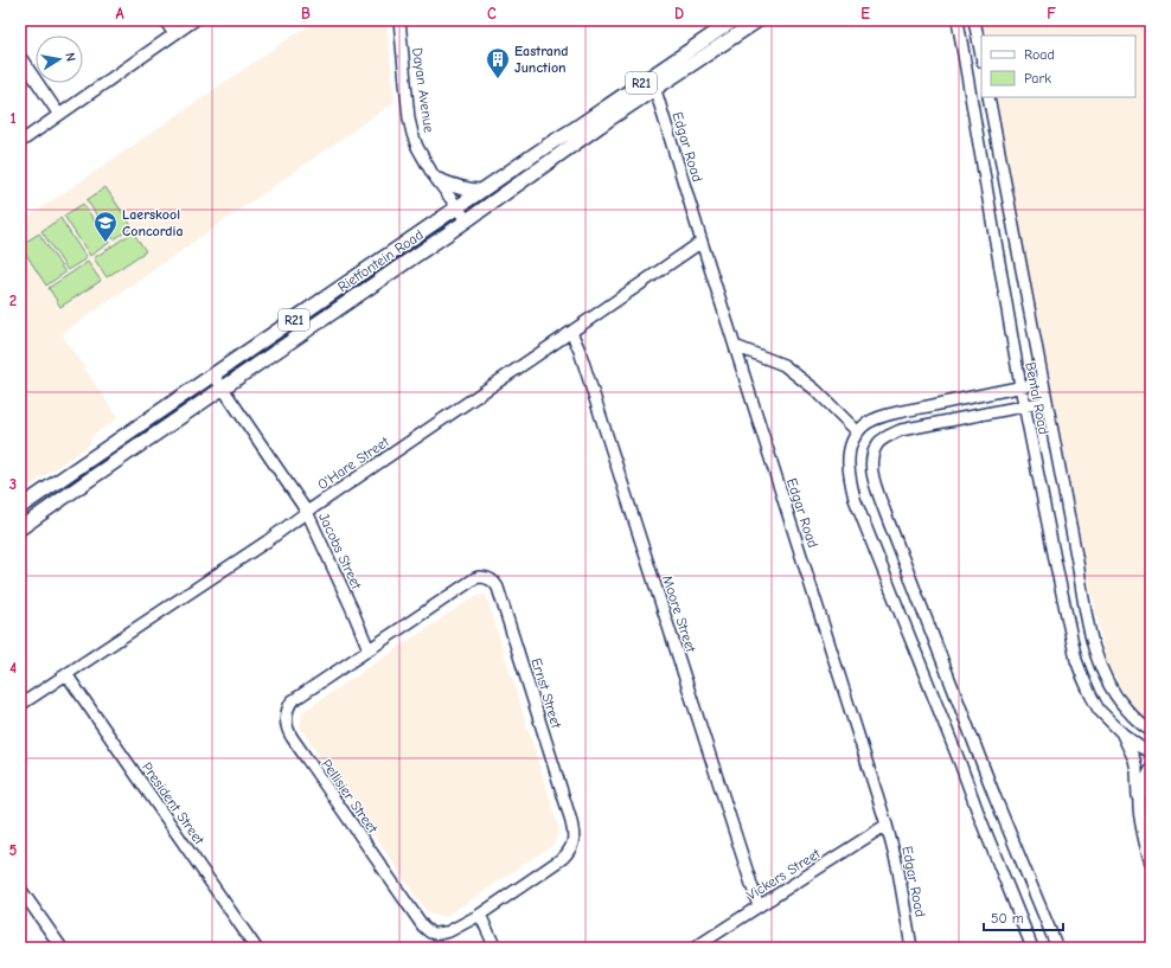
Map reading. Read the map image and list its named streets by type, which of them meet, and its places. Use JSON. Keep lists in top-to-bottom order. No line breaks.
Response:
{"streets":{"main road":["R21","Rietfontein Road"],"street":["Dayan Avenue","Edgar Road","Bental Road","O'Hare Street","Jacobs Street","Moore Street","Ernst Street","Pellisier Street","President Street","Vickers Street"]},"crossings":[["Dayan Avenue","Rietfontein Road"],["Edgar Road","Rietfontein Road"],["Edgar Road","O'Hare Street"],["Edgar Road","Vickers Street"],["Rietfontein Road","Jacobs Street"],["O'Hare Street","Jacobs Street"],["O'Hare Street","Moore Street"],["O'Hare Street","President Street"],["Jacobs Street","Ernst Street"],["Jacobs Street","Pellisier Street"],["Moore Street","Vickers Street"],["Ernst Street","Pellisier Street"]],"places":{"building":["Eastrand Junction"],"school or university":["Laerskool Concordia"]},"legend":["Road","Park"],"scale_bar":"50 m","north":"right","grid":{"columns":["A","B","C","D","E","F"],"rows":["1","2","3","4","5"]}}
